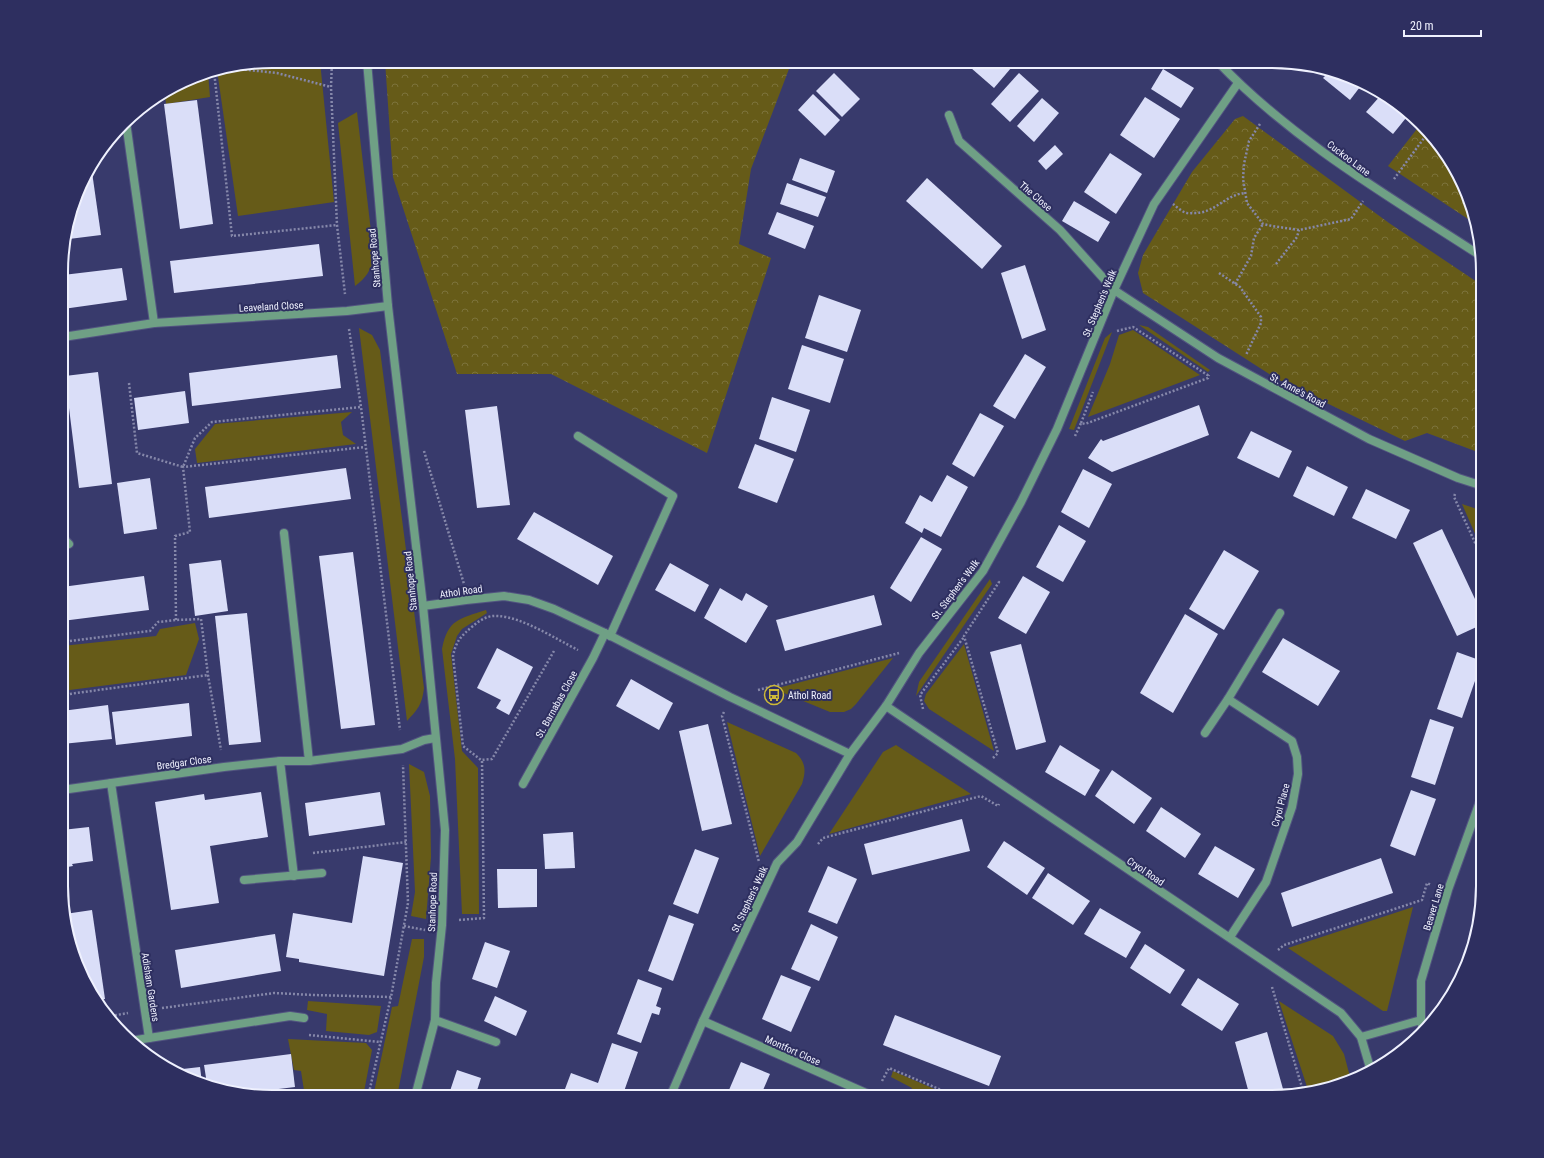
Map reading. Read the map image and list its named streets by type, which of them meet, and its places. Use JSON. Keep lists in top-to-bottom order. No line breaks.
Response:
{"streets":{"street":["Cuckoo Lane","The Close","Stanhope Road","St. Stephen's Walk","Leaveland Close","St. Anne's Road","Athol Road","St. Barnabas Close","Bredgar Close","Cryol Place","Cryol Road","Beaver Lane","Adisham Gardens","Montfort Close"]},"crossings":[["Cuckoo Lane","St. Stephen's Walk"],["The Close","St. Stephen's Walk"],["The Close","St. Anne's Road"],["Stanhope Road","Leaveland Close"],["Stanhope Road","Athol Road"],["Stanhope Road","Bredgar Close"],["St. Stephen's Walk","St. Anne's Road"],["St. Stephen's Walk","Athol Road"],["St. Stephen's Walk","Cryol Road"],["St. Stephen's Walk","Montfort Close"],["Athol Road","St. Barnabas Close"],["Bredgar Close","Adisham Gardens"],["Cryol Place","Cryol Road"]],"places":{"bus stop":["Athol Road"]},"scale_bar":"20 m"}
